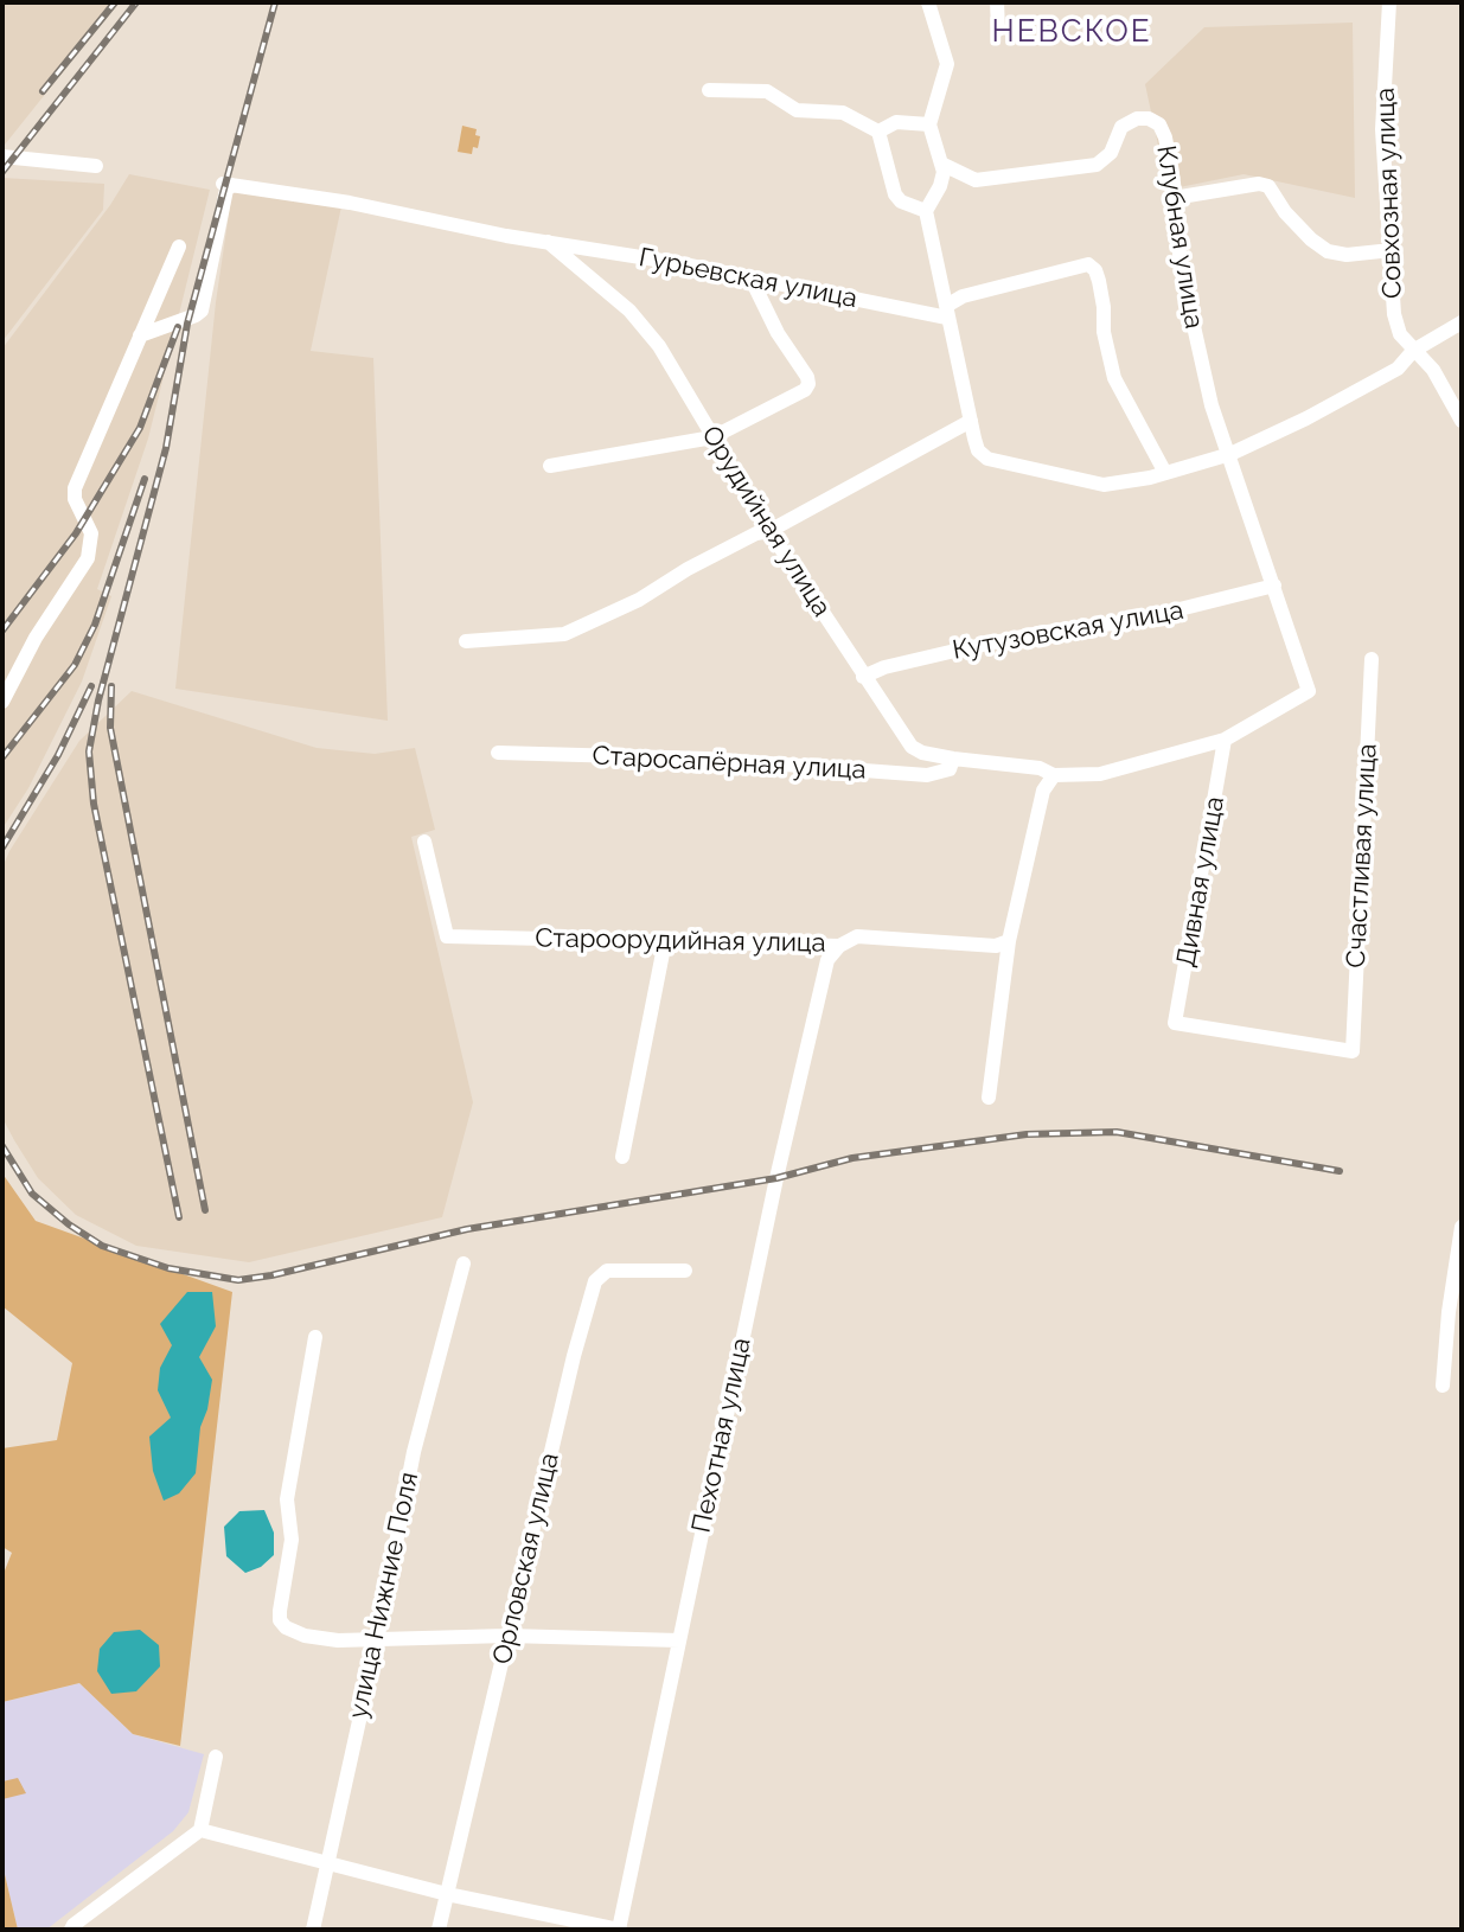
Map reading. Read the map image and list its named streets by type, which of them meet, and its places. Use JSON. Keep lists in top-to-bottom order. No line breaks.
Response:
{"streets":{"street":["Совхозная улица","Клубная улица","Гурьевская улица","Орудийная улица","Кутузовская улица","Старосапёрная улица","Счастливая улица","Дивная улица","Староорудийная улица","Пехотная улица","Орловская улица","улица Нижние Поля"]},"crossings":[["Клубная улица","Орудийная улица"],["Клубная улица","Кутузовская улица"],["Гурьевская улица","Орудийная улица"],["Орудийная улица","Кутузовская улица"],["Орудийная улица","Старосапёрная улица"],["Орудийная улица","Дивная улица"],["Счастливая улица","Дивная улица"],["Староорудийная улица","Пехотная улица"]],"districts":["НЕВСКОЕ"]}
